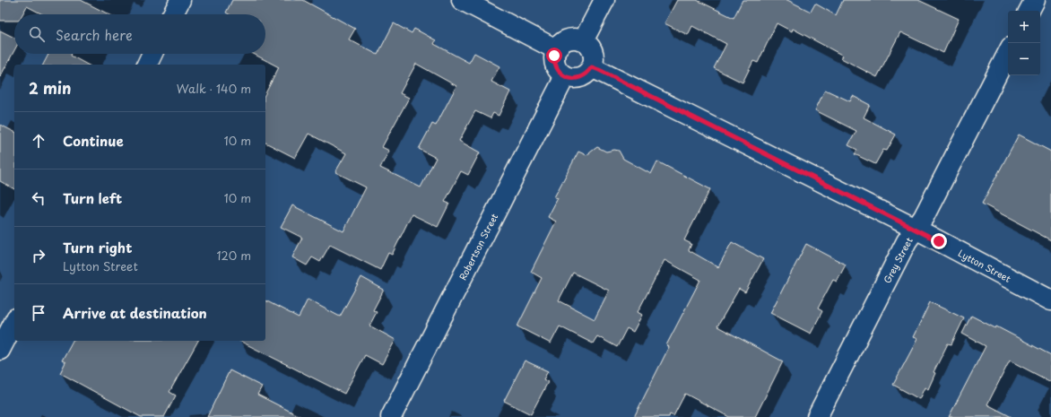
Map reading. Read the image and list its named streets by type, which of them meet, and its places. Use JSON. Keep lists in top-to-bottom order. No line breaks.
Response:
{"streets":{"street":["Robertson Street","Grey Street","Lytton Street"]},"crossings":[["Robertson Street","Lytton Street"],["Grey Street","Lytton Street"]],"page":{"map_buttons":["+","−"],"search":"Search here","heading":["2 min","Walk · 140 m"],"list":[["Continue","10 m"],["Turn left","10 m"],["Turn right","Lytton Street","120 m"],"Arrive at destination"]}}
